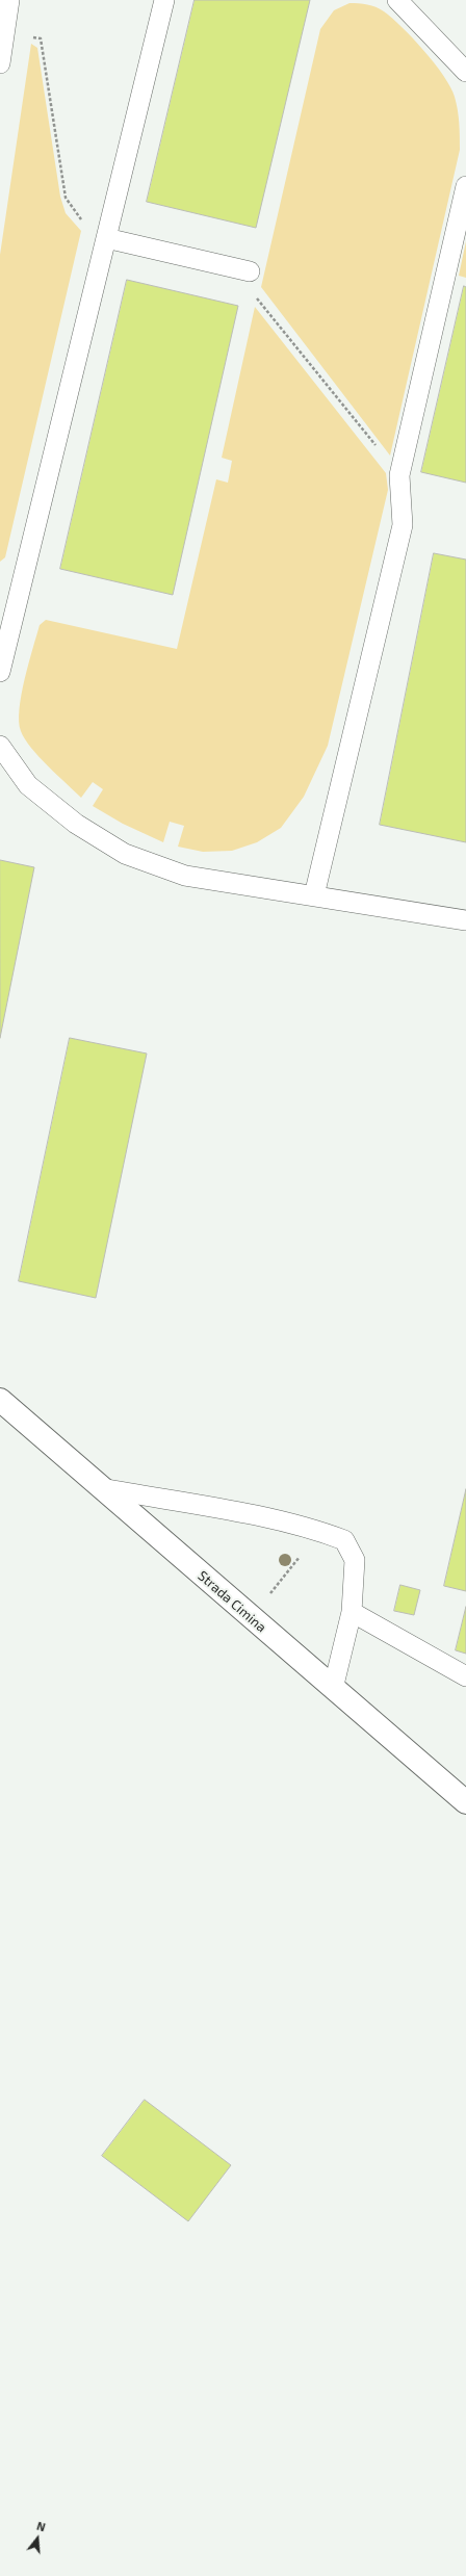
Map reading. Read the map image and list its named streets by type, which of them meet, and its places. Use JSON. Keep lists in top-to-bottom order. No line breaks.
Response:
{"streets":{"main road":["Strada Cimina"]},"north":"top"}
